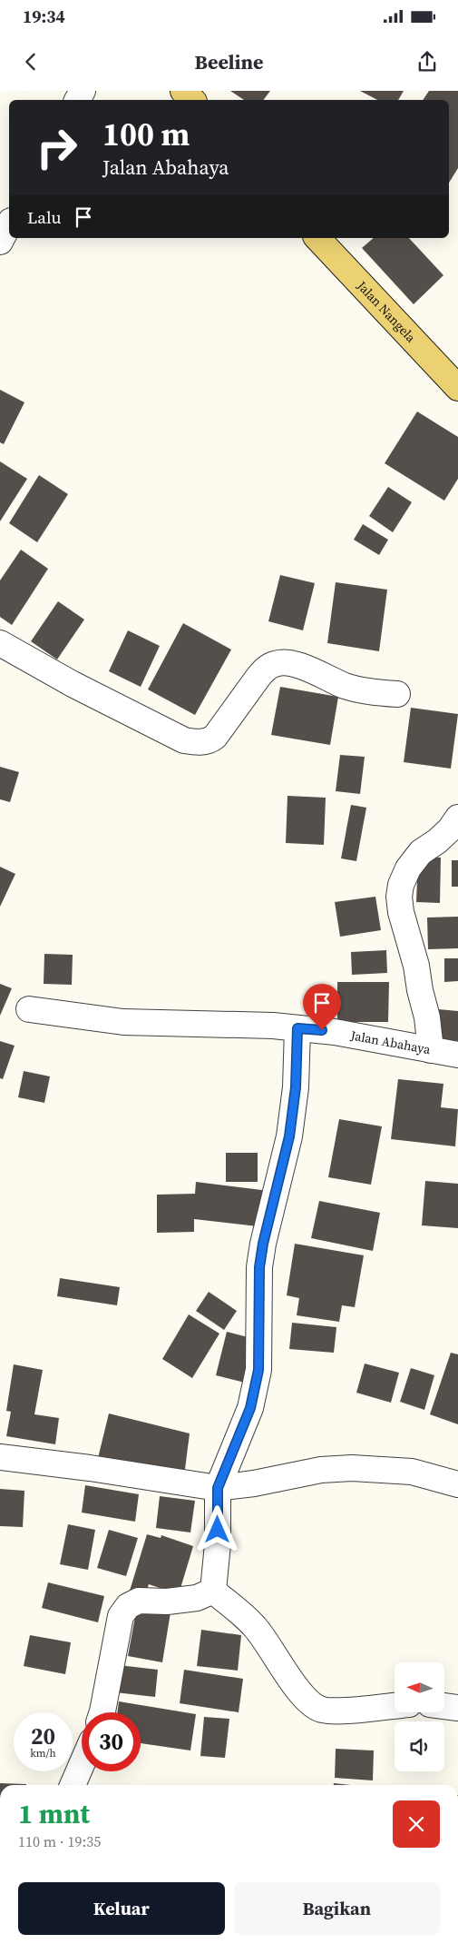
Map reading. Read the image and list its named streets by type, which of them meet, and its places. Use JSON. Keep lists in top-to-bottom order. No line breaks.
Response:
{"streets":{"main road":["Jalan Nangela"],"street":["Jalan Abahaya"]},"north":"left","page":{"status":"19:34","header":"Beeline","turn":["100 m","Jalan Abahaya"],"then":"Lalu","speed":"20 km/h","limit":"30","heading":["1 mnt","110 m · 19:35"],"buttons":["Keluar","Bagikan"]}}
